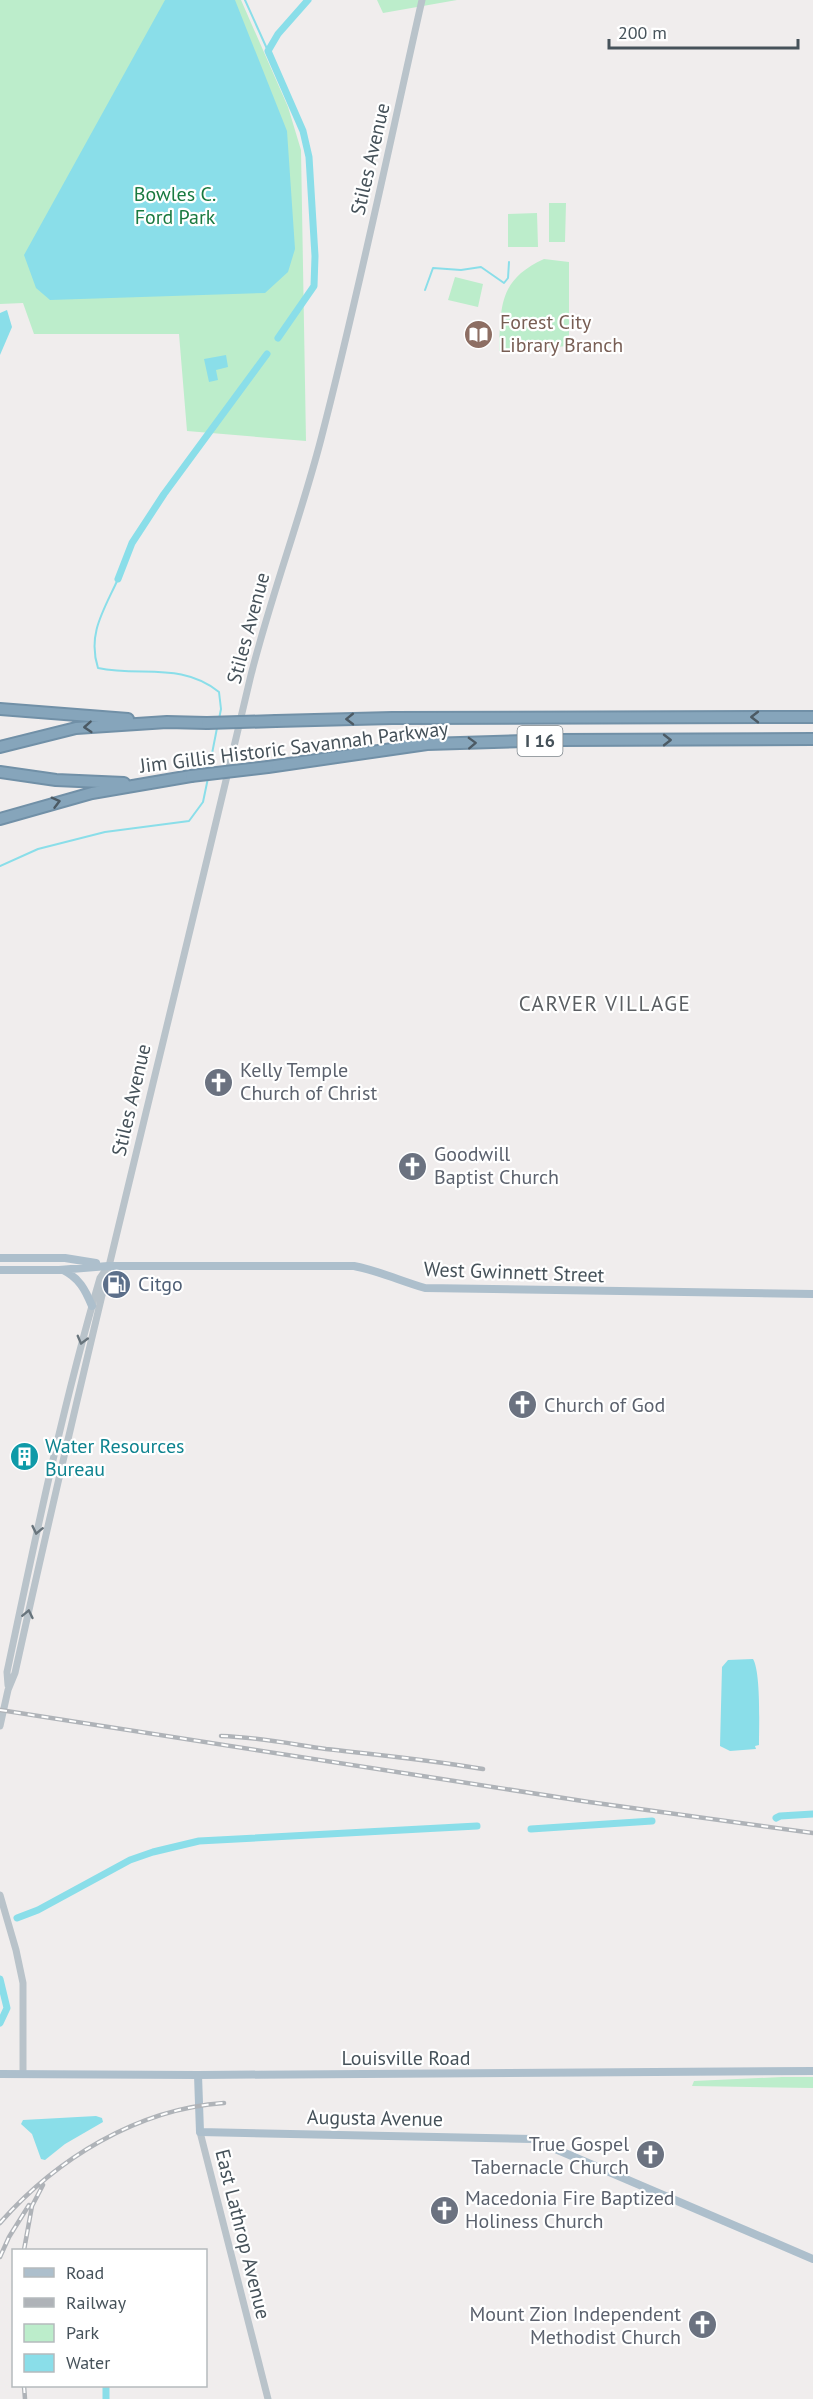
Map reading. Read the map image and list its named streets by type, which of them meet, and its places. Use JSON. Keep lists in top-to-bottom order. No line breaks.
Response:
{"streets":{"highway":["I 16","Jim Gillis Historic Savannah Parkway"],"main road":["West Gwinnett Street","Louisville Road","Augusta Avenue","East Lathrop Avenue"],"street":["Stiles Avenue"]},"crossings":[["Stiles Avenue","West Gwinnett Street"],["Louisville Road","East Lathrop Avenue"],["Augusta Avenue","East Lathrop Avenue"]],"districts":["CARVER VILLAGE"],"parks":["Bowles C. Ford Park"],"places":{"library":["Forest City Library Branch"],"church":["Kelly Temple Church of Christ","Goodwill Baptist Church","Church of God","True Gospel Tabernacle Church","Macedonia Fire Baptized Holiness Church","Mount Zion Independent Methodist Church"],"fuel station":["Citgo"],"building":["Water Resources Bureau"]},"legend":["Road","Railway","Park","Water"],"scale_bar":"200 m"}
